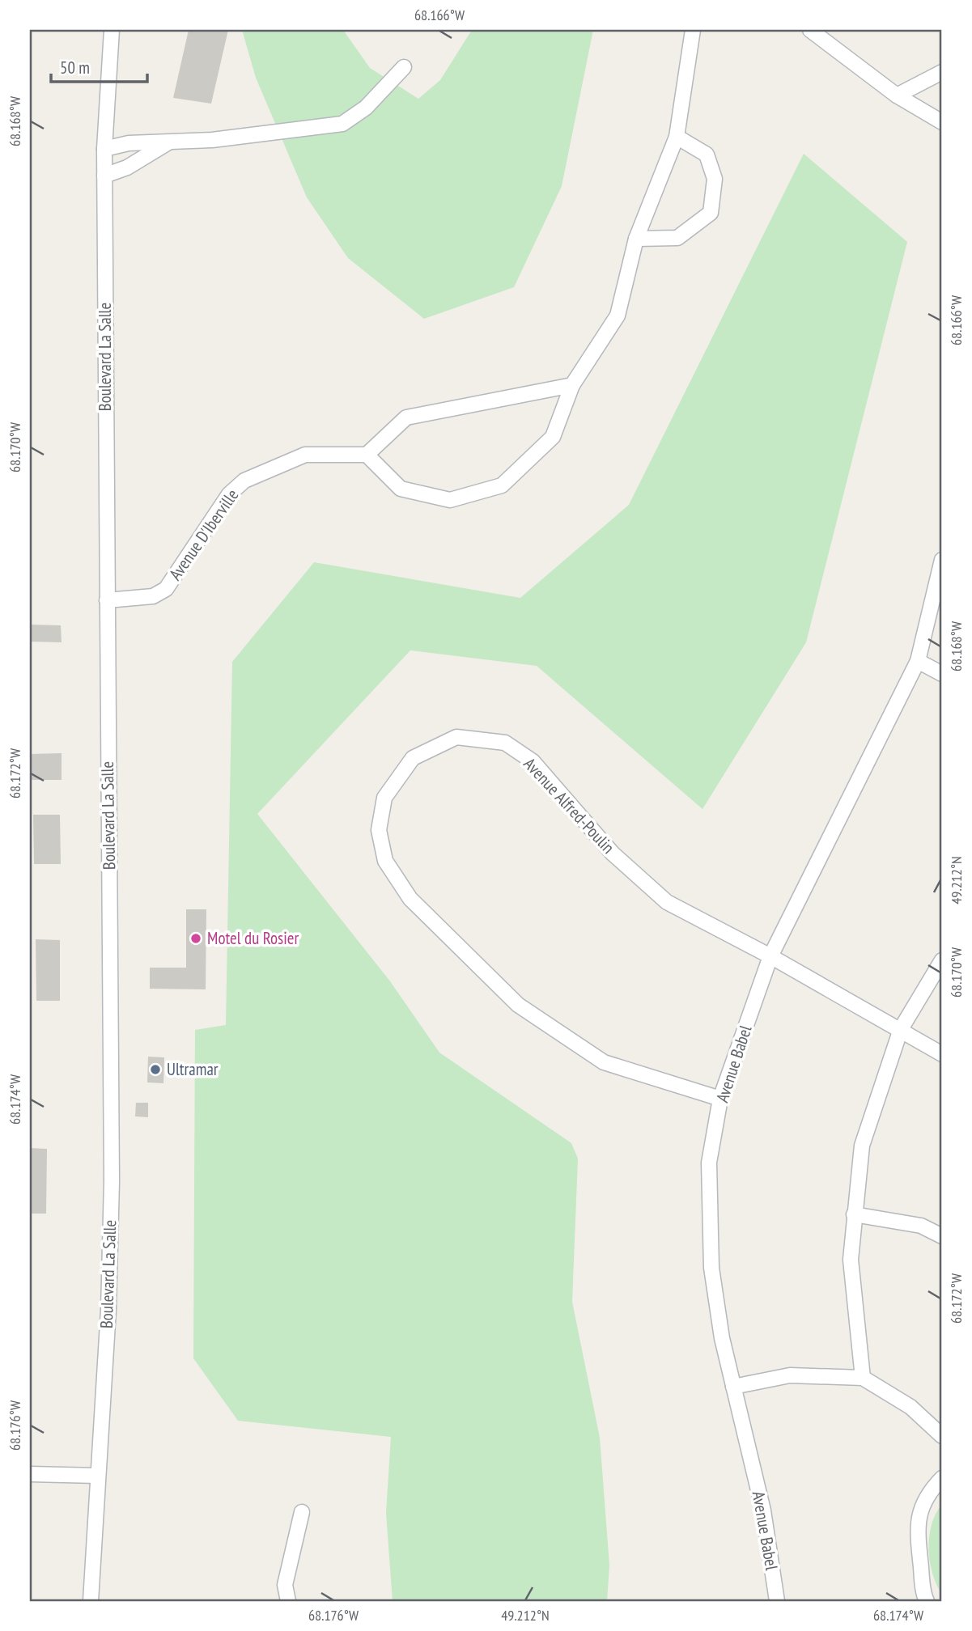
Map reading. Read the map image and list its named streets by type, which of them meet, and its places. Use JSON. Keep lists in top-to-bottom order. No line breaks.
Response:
{"streets":{"street":["Boulevard La Salle","Avenue D'Iberville","Avenue Alfred-Poulin","Avenue Babel"]},"crossings":[["Boulevard La Salle","Avenue D'Iberville"],["Avenue Alfred-Poulin","Avenue Babel"]],"places":["Motel du Rosier","Ultramar"],"scale_bar":"50 m","coordinates":["68.166°W","68.168°W","68.170°W","68.172°W","49.212°N","68.174°W","68.176°W"]}
